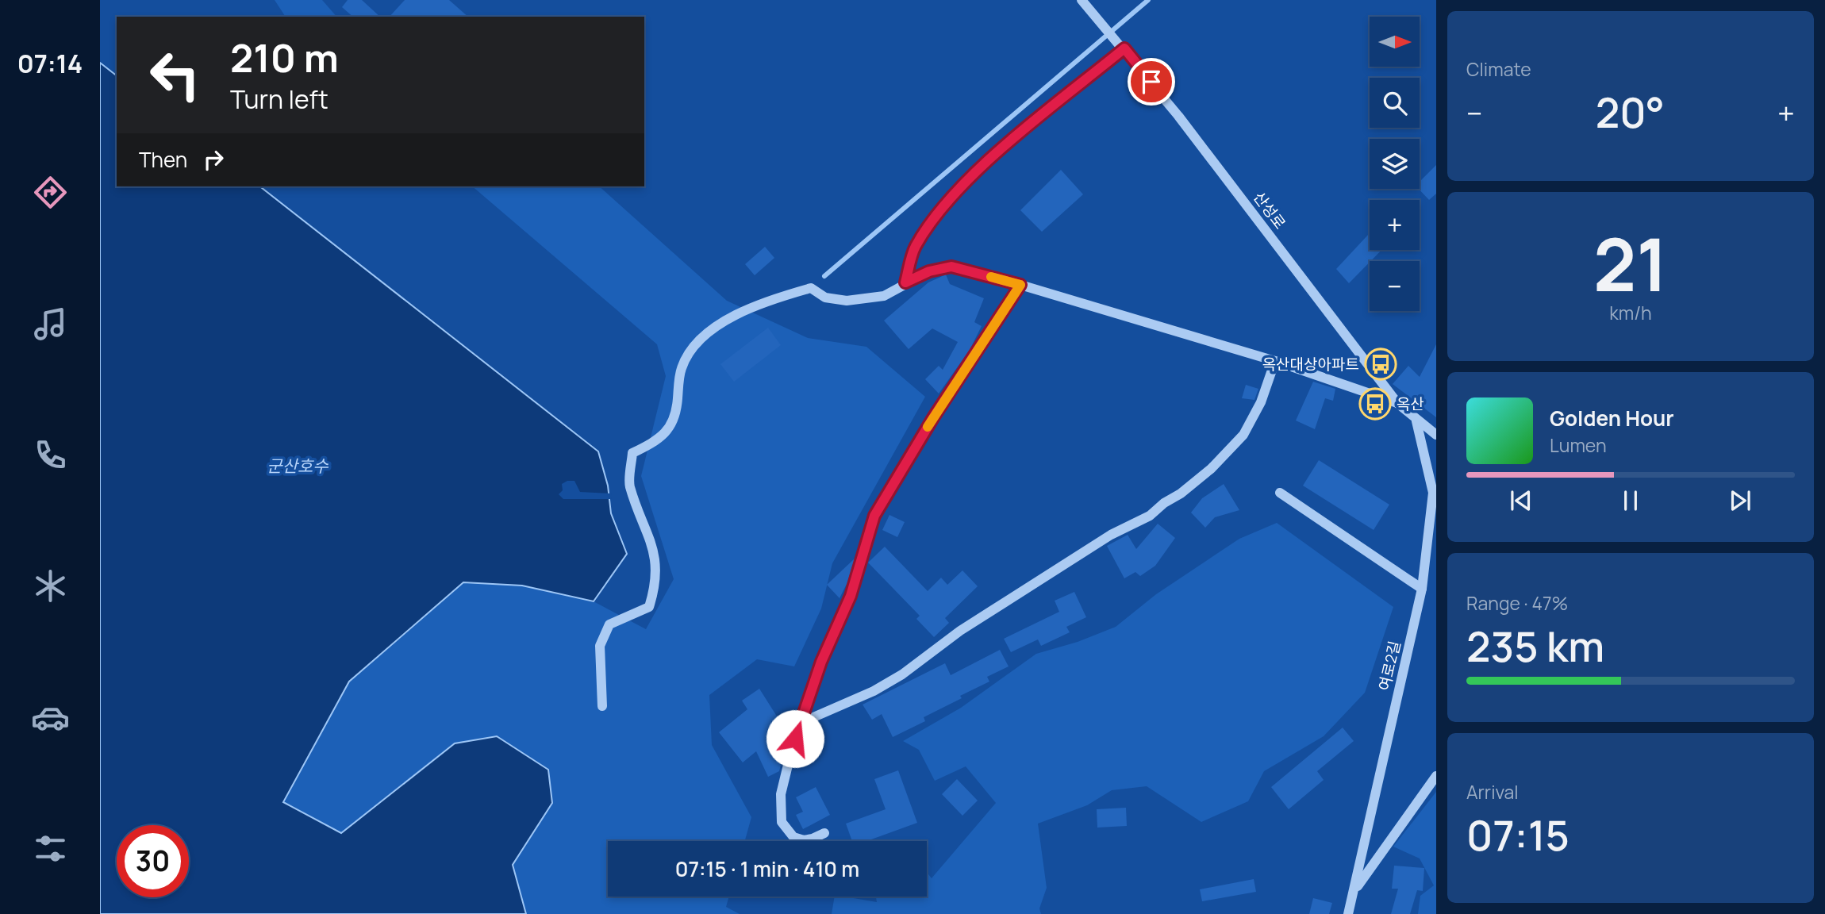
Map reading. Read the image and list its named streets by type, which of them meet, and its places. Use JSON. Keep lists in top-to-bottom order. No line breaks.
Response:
{"streets":{"street":["산성로","여로2길"]},"crossings":[["산성로","여로2길"]],"water":["군산호수"],"places":{"bus stop":["옥산대상아파트","옥산"]},"north":"right","page":{"tabs":"07:14","tile":["Climate",["21","km/h"],["Range · 47%","235 km"],["Arrival","07:15"]],"map_buttons":["+","−"],"turn":["210 m","Turn left"],"heat":["−","20°","+"],"then":"Then","song":["Golden Hour","Lumen"],"limit":"30","trip":"07:15 · 1 min · 410 m"}}
